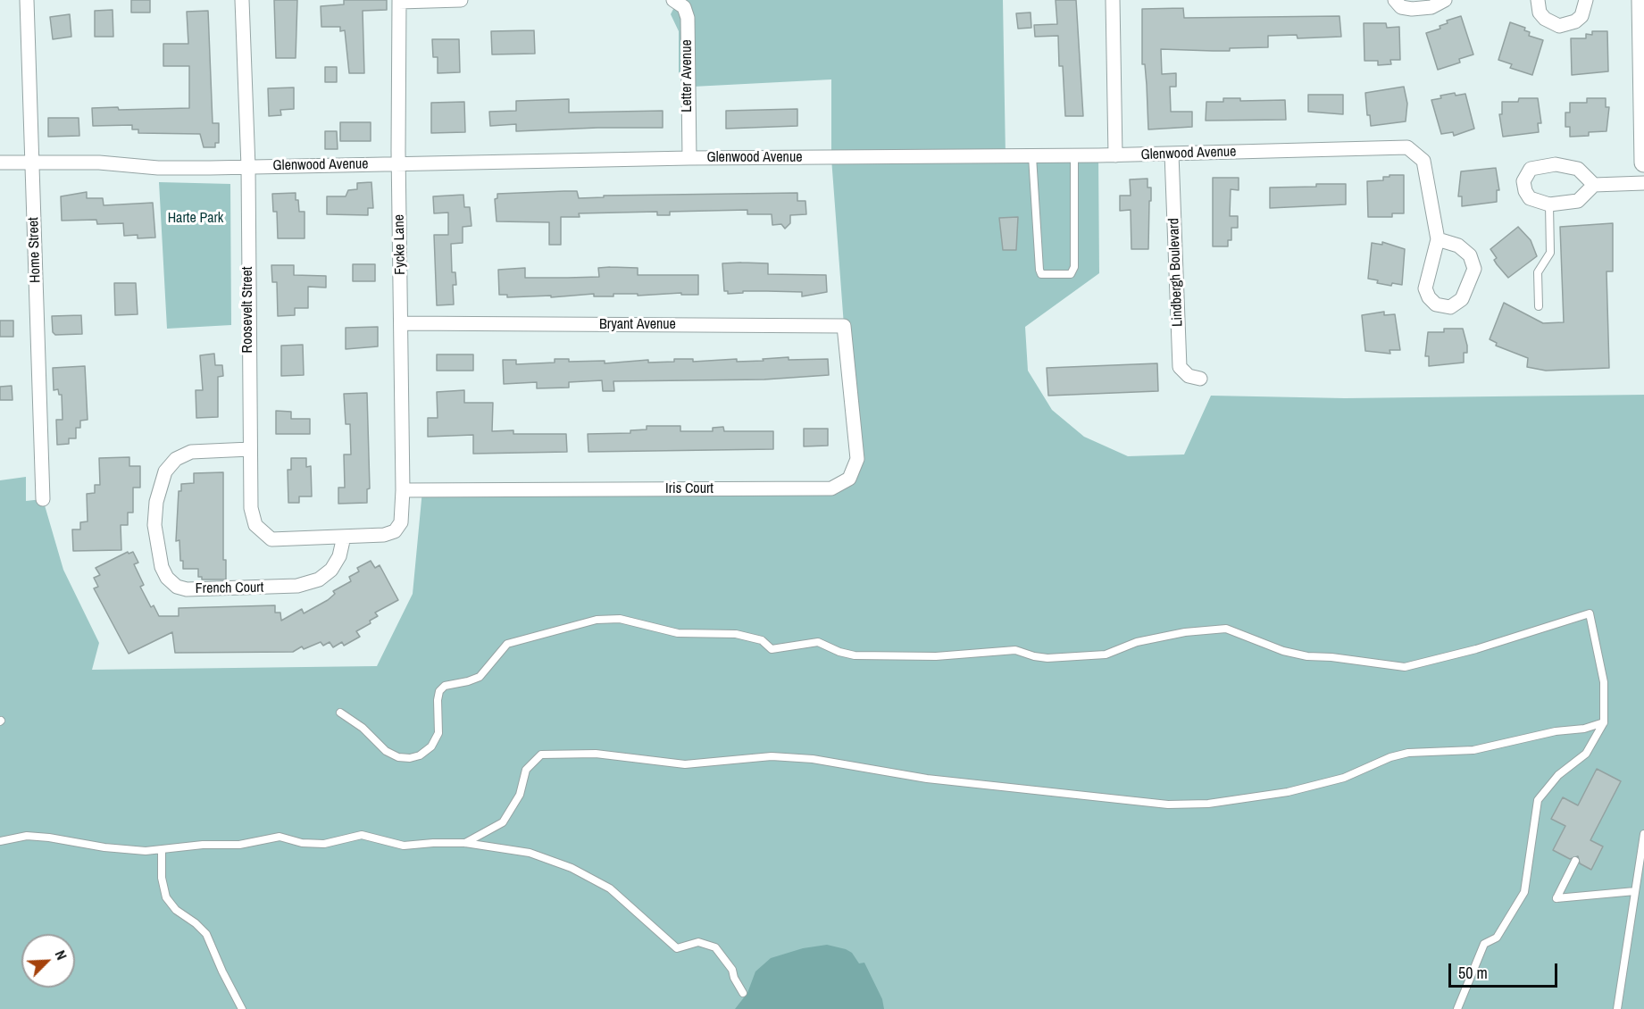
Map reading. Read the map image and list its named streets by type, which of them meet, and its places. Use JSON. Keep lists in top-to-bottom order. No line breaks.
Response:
{"streets":{"street":["Letter Avenue","Glenwood Avenue","Fycke Lane","Home Street","Lindbergh Boulevard","Roosevelt Street","Bryant Avenue","Iris Court","French Court"]},"crossings":[["Letter Avenue","Glenwood Avenue"],["Glenwood Avenue","Fycke Lane"],["Glenwood Avenue","Home Street"],["Glenwood Avenue","Lindbergh Boulevard"],["Glenwood Avenue","Roosevelt Street"],["Fycke Lane","Bryant Avenue"],["Fycke Lane","Iris Court"],["Roosevelt Street","French Court"],["Bryant Avenue","Iris Court"]],"parks":["Harte Park"],"scale_bar":"50 m","north":"top right"}
